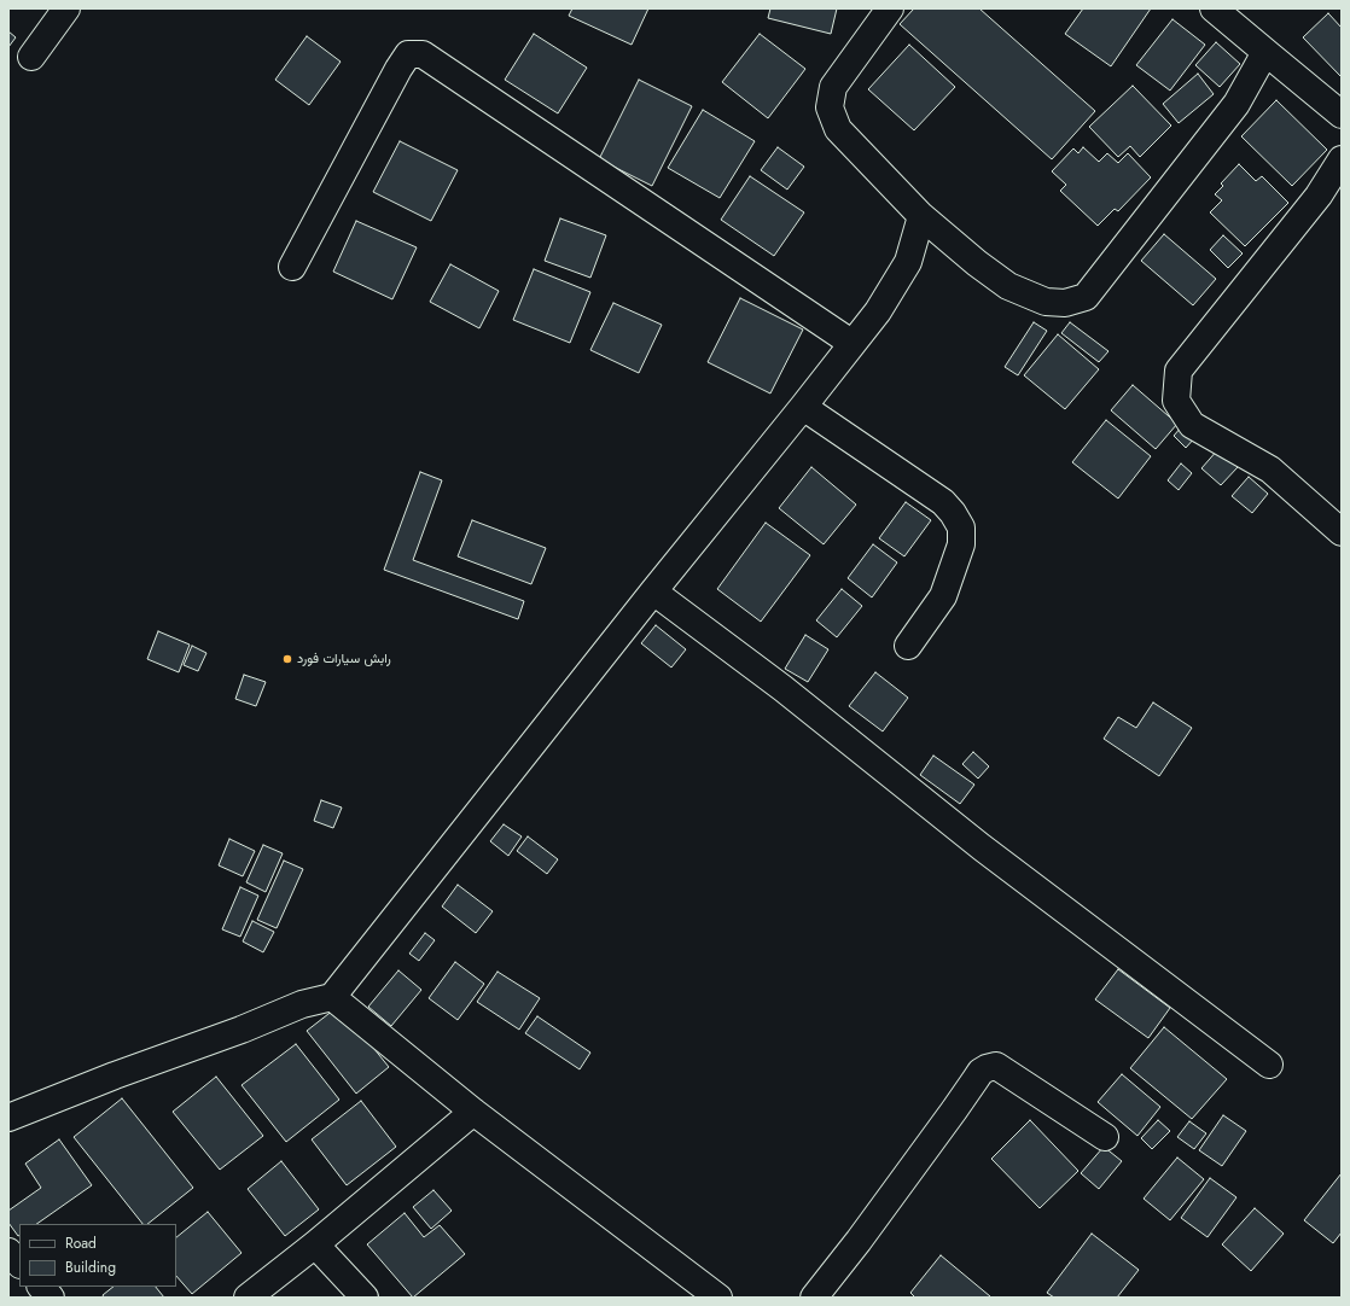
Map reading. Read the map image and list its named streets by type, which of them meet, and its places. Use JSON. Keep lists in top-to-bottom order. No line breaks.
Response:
{"places":["رابش سيارات فورد"],"legend":["Road","Building"]}
